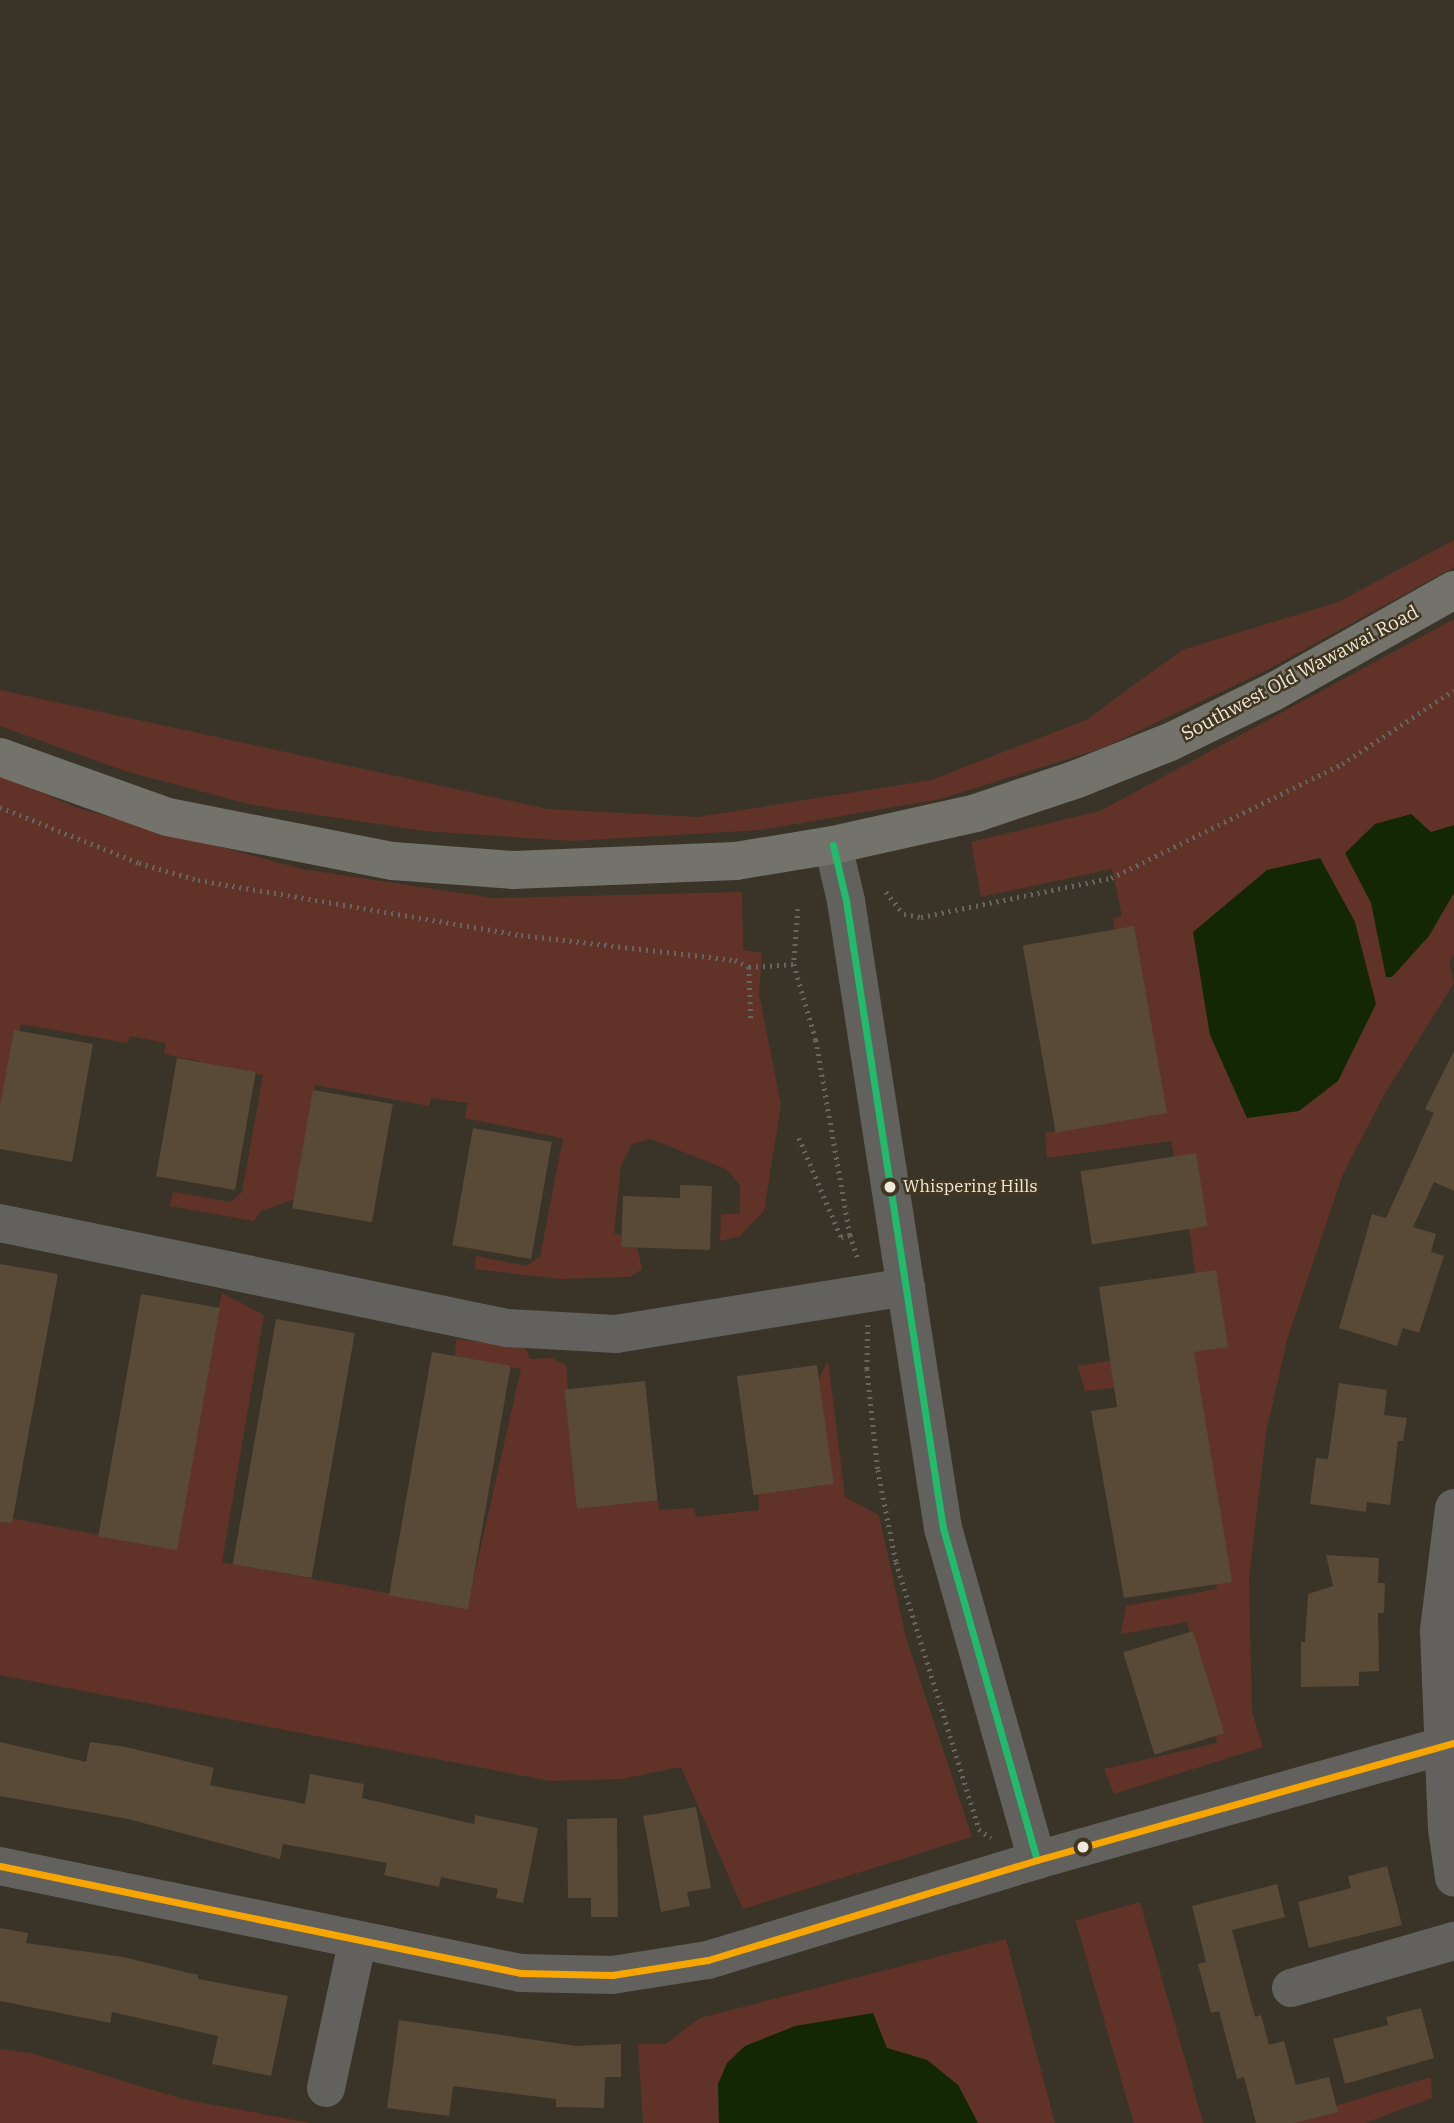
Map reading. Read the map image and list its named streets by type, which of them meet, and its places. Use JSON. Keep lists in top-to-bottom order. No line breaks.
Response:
{"streets":{"main road":["Southwest Old Wawawai Road"]},"places":["Whispering Hills"]}
